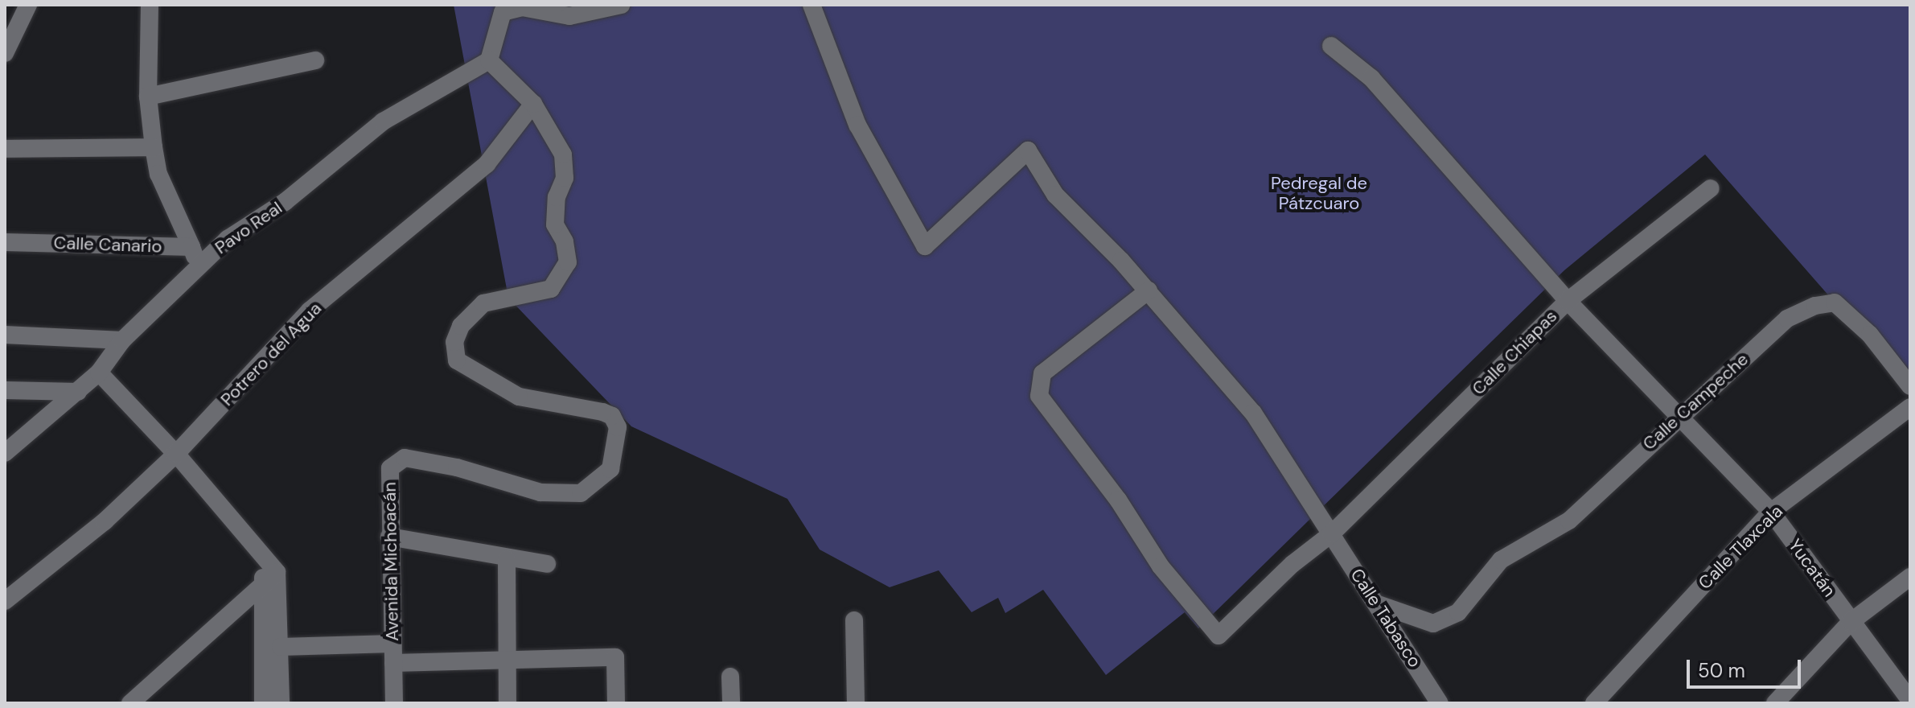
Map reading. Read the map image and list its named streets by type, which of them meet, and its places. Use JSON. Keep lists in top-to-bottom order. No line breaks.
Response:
{"streets":{"street":["Pavo Real","Calle Canario","Calle Chiapas","Potrero del Agua","Calle Campeche","Calle Tlaxcala","Avenida Michoacán","Yucatán","Calle Tabasco"]},"crossings":[["Calle Chiapas","Yucatán"],["Calle Chiapas","Calle Tabasco"],["Potrero del Agua","Avenida Michoacán"],["Calle Campeche","Yucatán"],["Calle Campeche","Calle Tabasco"],["Calle Tlaxcala","Yucatán"]],"parks":["Pedregal de Pátzcuaro"],"scale_bar":"50 m"}
